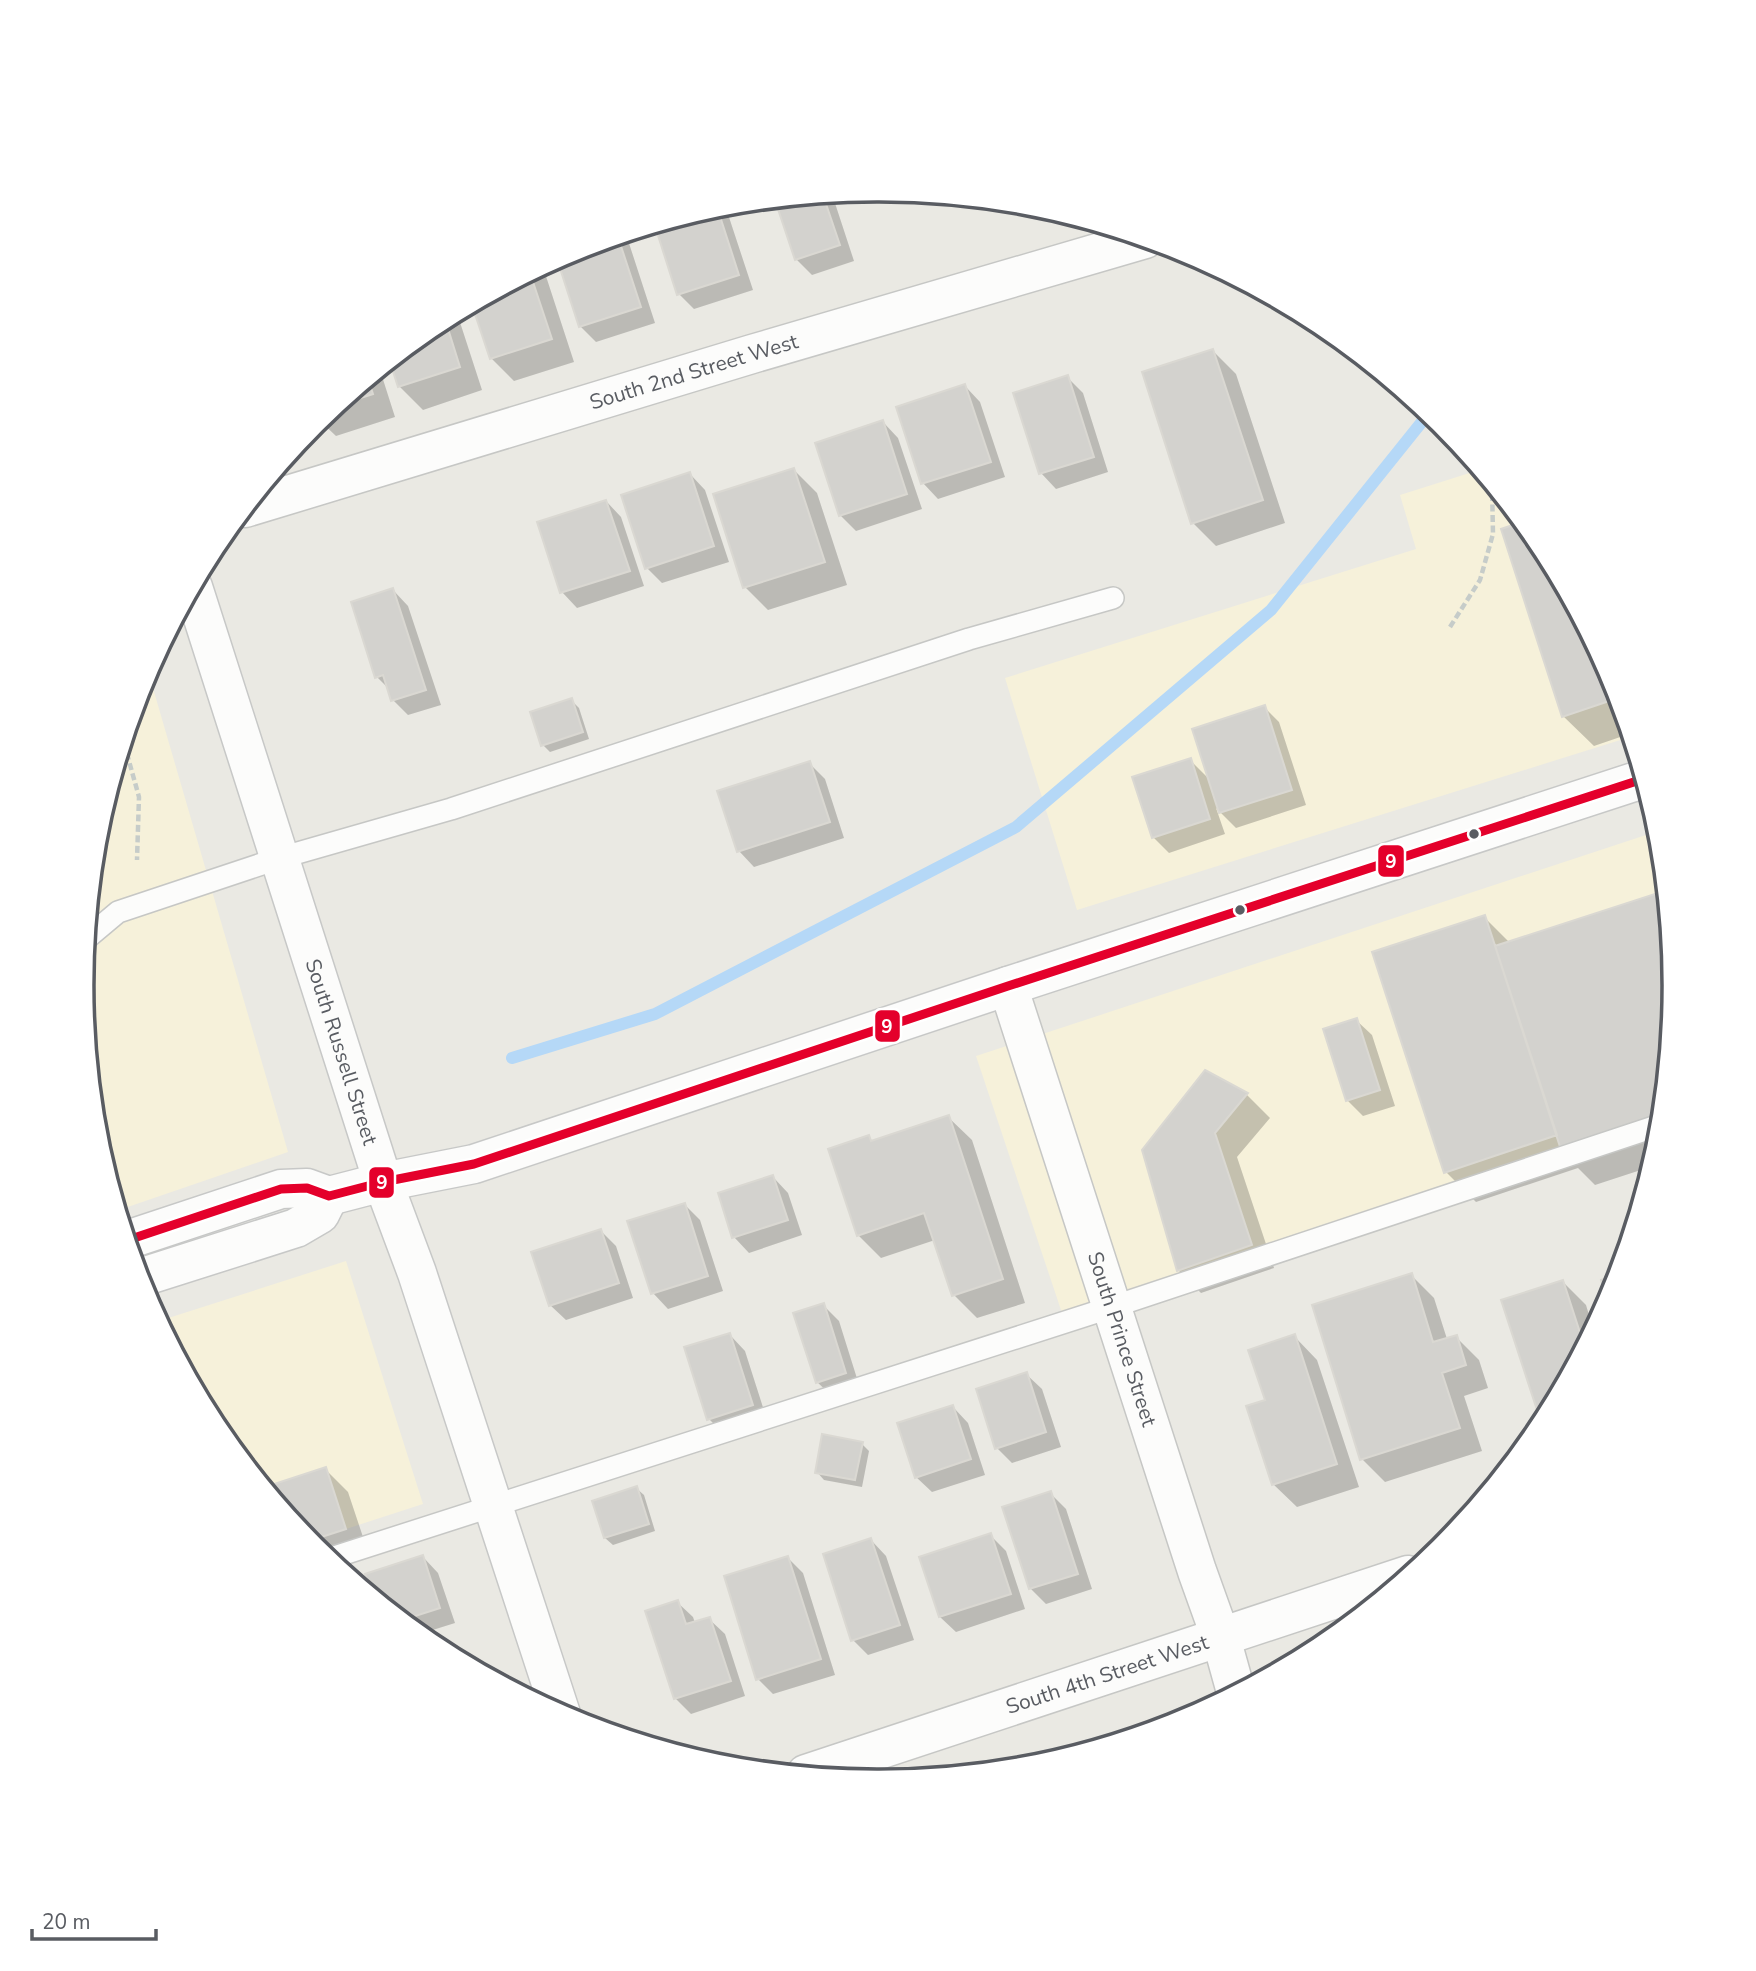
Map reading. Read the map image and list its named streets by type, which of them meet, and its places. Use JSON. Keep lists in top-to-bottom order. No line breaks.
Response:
{"streets":{"main road":["South 2nd Street West","South Russell Street","South Prince Street","South 4th Street West"]},"crossings":[["South Prince Street","South 4th Street West"]],"lines":["transit line 9"],"scale_bar":"20 m"}
